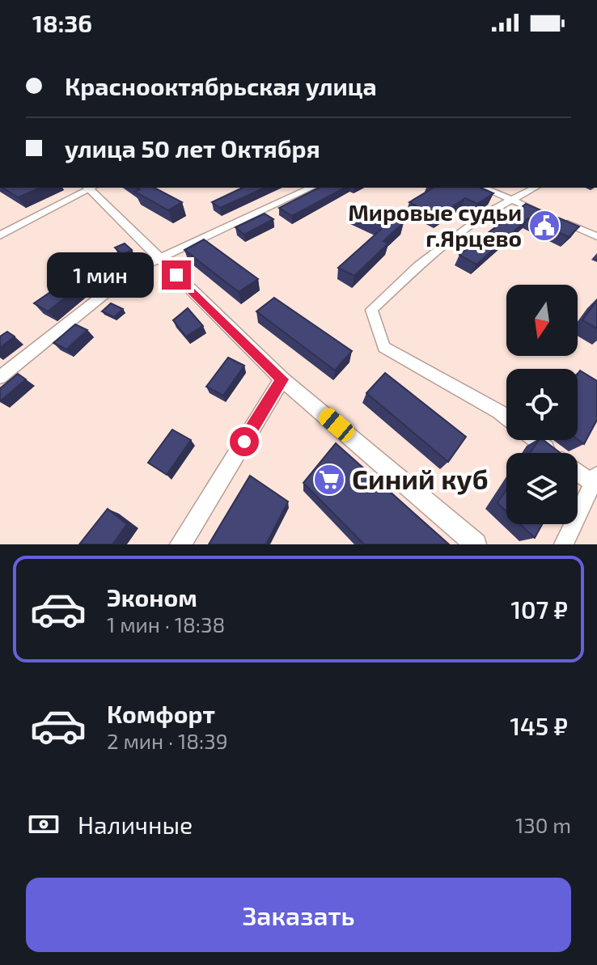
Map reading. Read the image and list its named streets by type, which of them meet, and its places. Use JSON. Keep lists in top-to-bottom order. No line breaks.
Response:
{"places":{"public building":["Мировые судьи г.Ярцево"],"supermarket":["Синий куб"]},"north":"bottom","page":{"status":"18:36","banner":["Краснооктябрьская улица","улица 50 лет Октября"],"bubble":"1 мин","list":[{"name":"Эконом","note":"1 мин · 18:38","value":"107 ₽"},{"name":"Комфорт","note":"2 мин · 18:39","value":"145 ₽"}],"pay":["Наличные","130 m"],"buttons":"Заказать"}}
